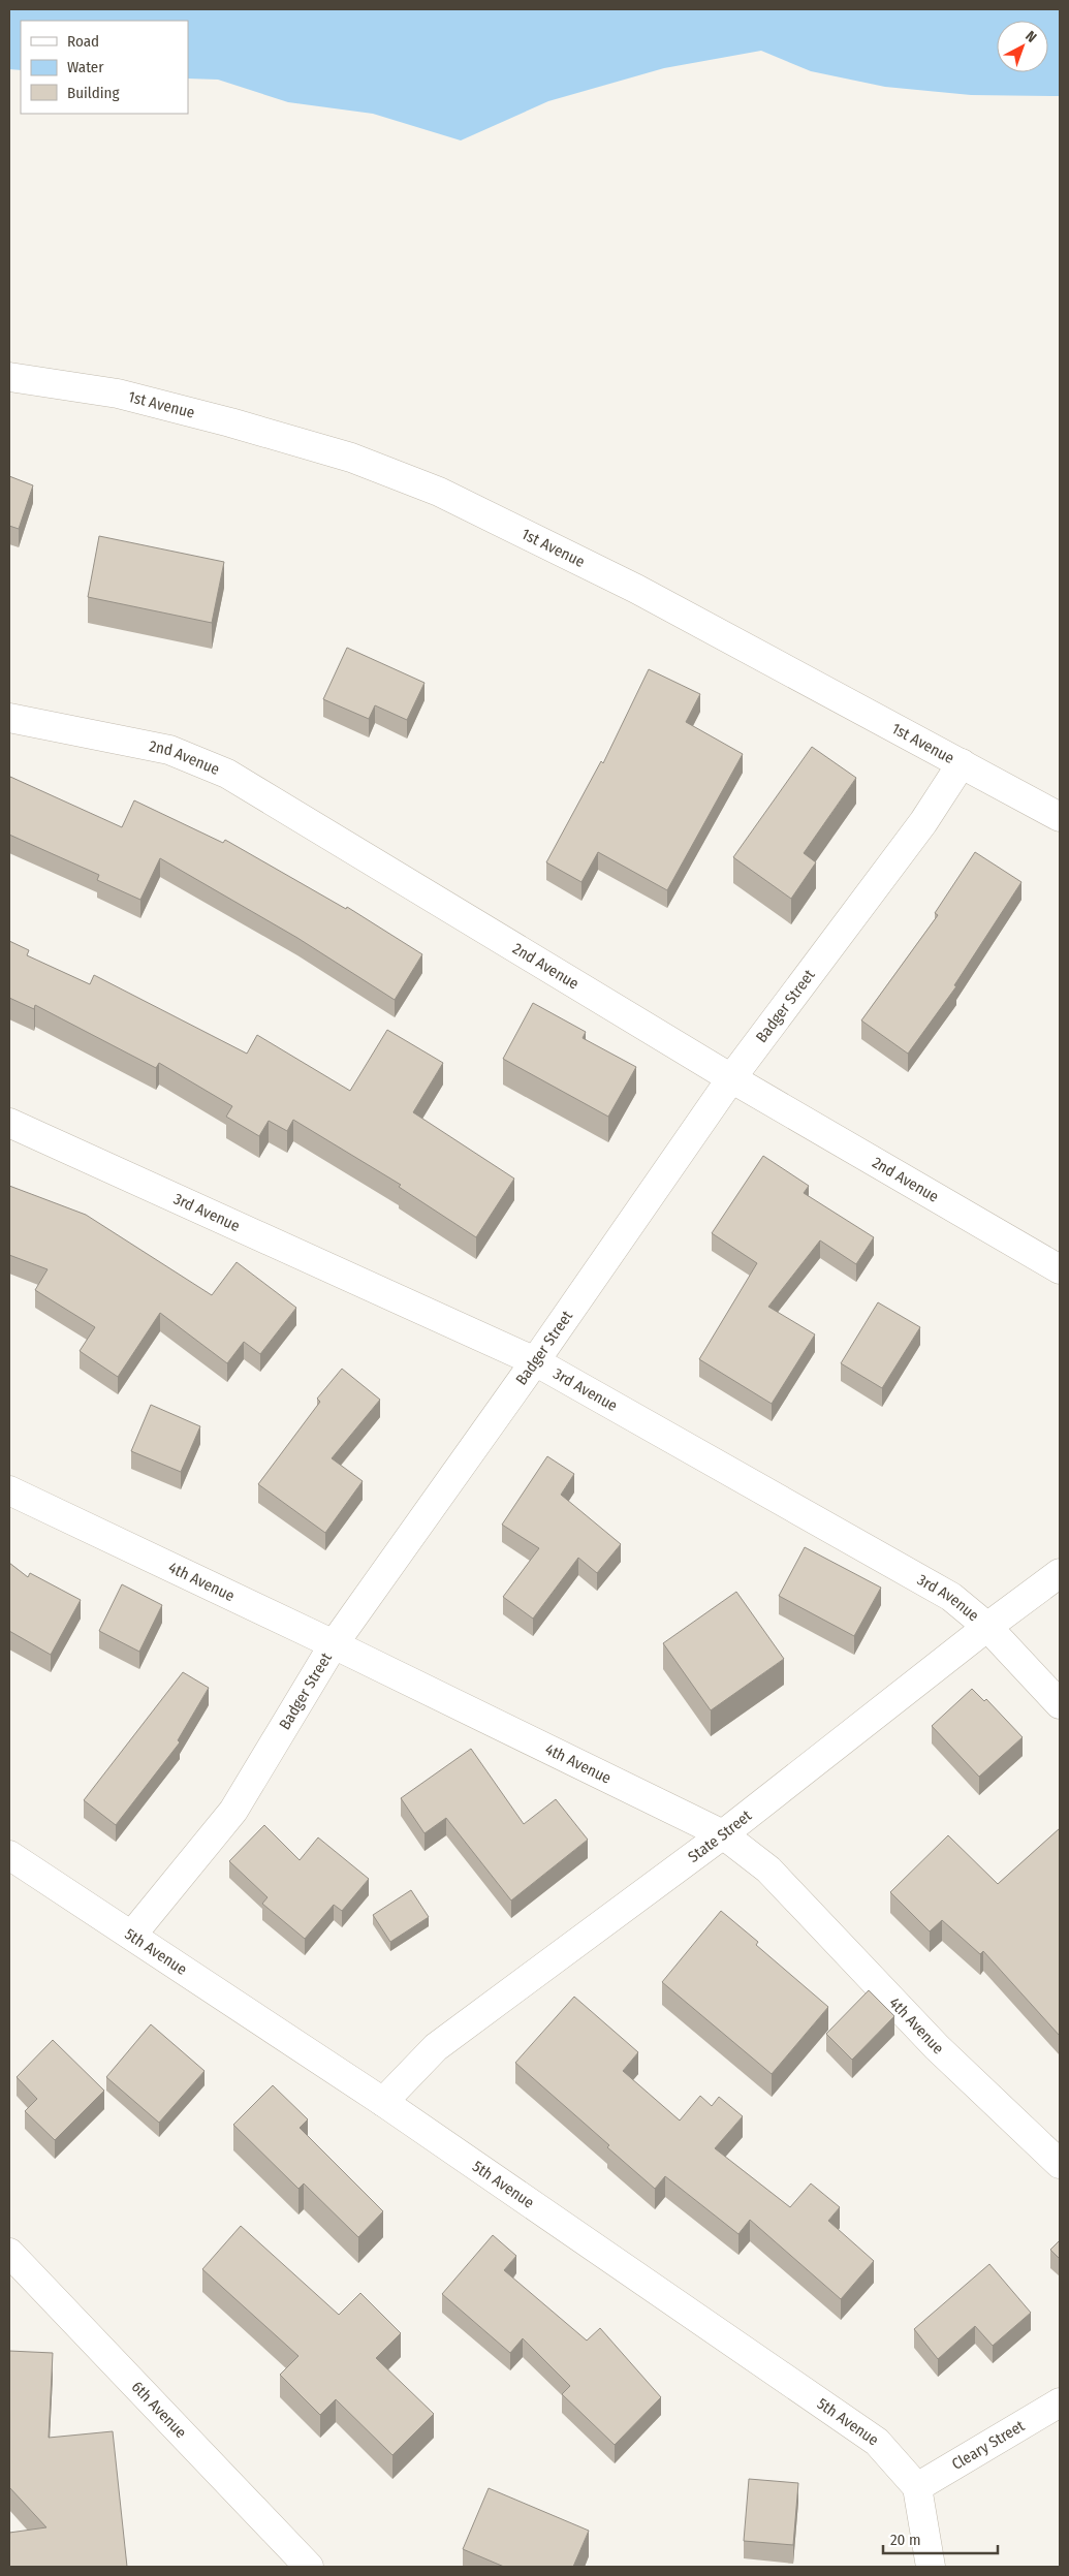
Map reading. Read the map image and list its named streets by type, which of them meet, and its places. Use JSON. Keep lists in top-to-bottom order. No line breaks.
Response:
{"streets":{"street":["1st Avenue","2nd Avenue","Badger Street","3rd Avenue","4th Avenue","State Street","5th Avenue","6th Avenue","Cleary Street"]},"crossings":[["1st Avenue","Badger Street"],["2nd Avenue","Badger Street"],["Badger Street","3rd Avenue"],["Badger Street","4th Avenue"],["Badger Street","5th Avenue"],["3rd Avenue","State Street"],["4th Avenue","State Street"],["State Street","5th Avenue"],["5th Avenue","Cleary Street"]],"legend":["Road","Water","Building"],"scale_bar":"20 m","north":"top right"}
